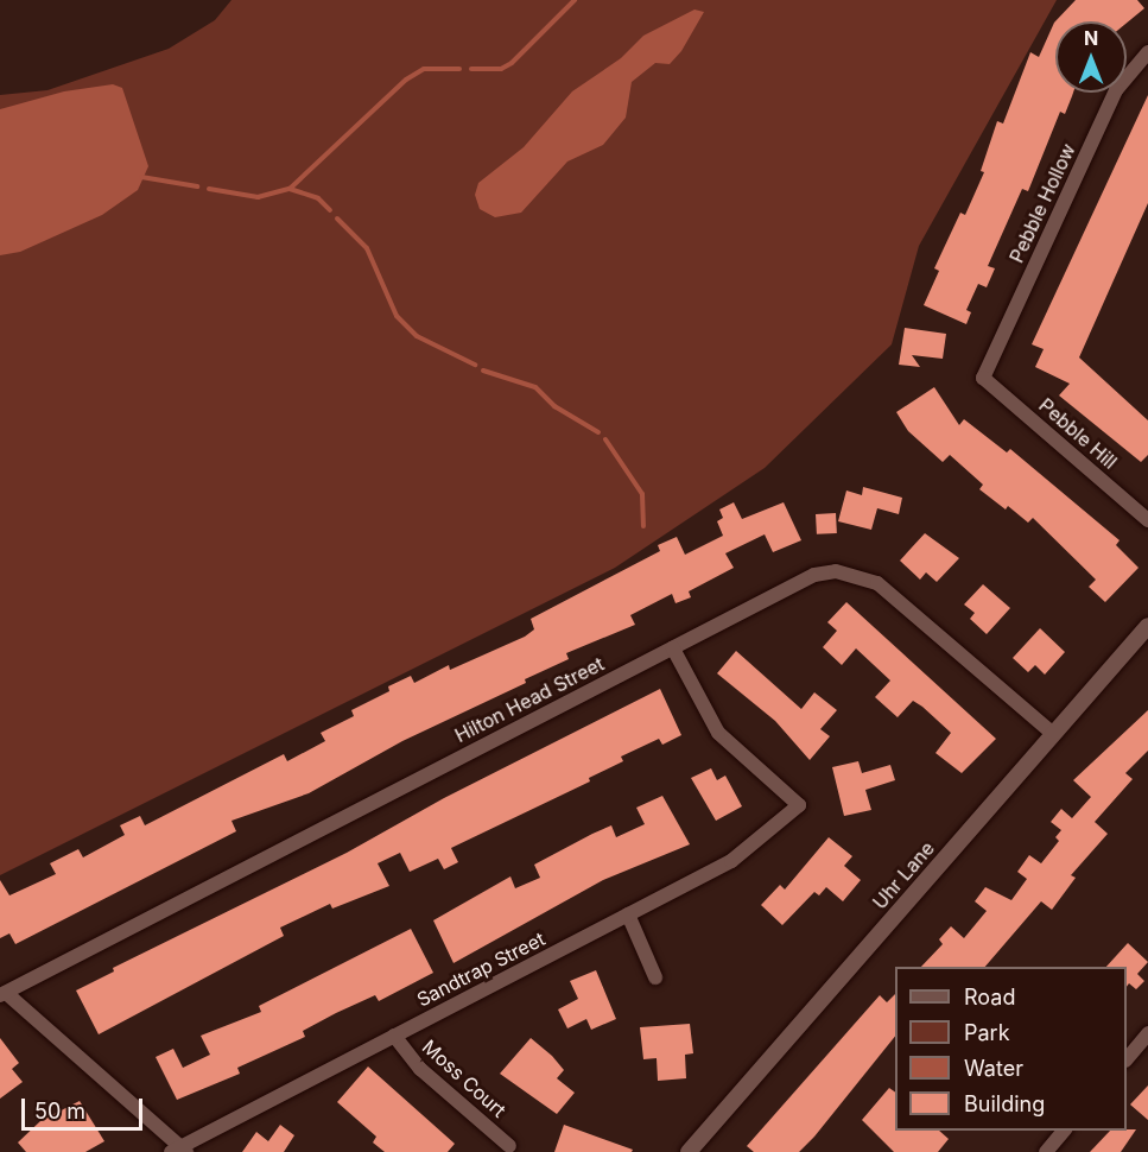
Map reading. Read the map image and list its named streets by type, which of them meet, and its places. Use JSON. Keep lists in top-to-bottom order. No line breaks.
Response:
{"streets":{"street":["Pebble Hollow","Pebble Hill","Hilton Head Street","Uhr Lane","Sandtrap Street","Moss Court"]},"crossings":[["Pebble Hollow","Pebble Hill"],["Hilton Head Street","Uhr Lane"],["Hilton Head Street","Sandtrap Street"],["Sandtrap Street","Moss Court"]],"legend":["Road","Park","Water","Building"],"scale_bar":"50 m","north":"top"}
